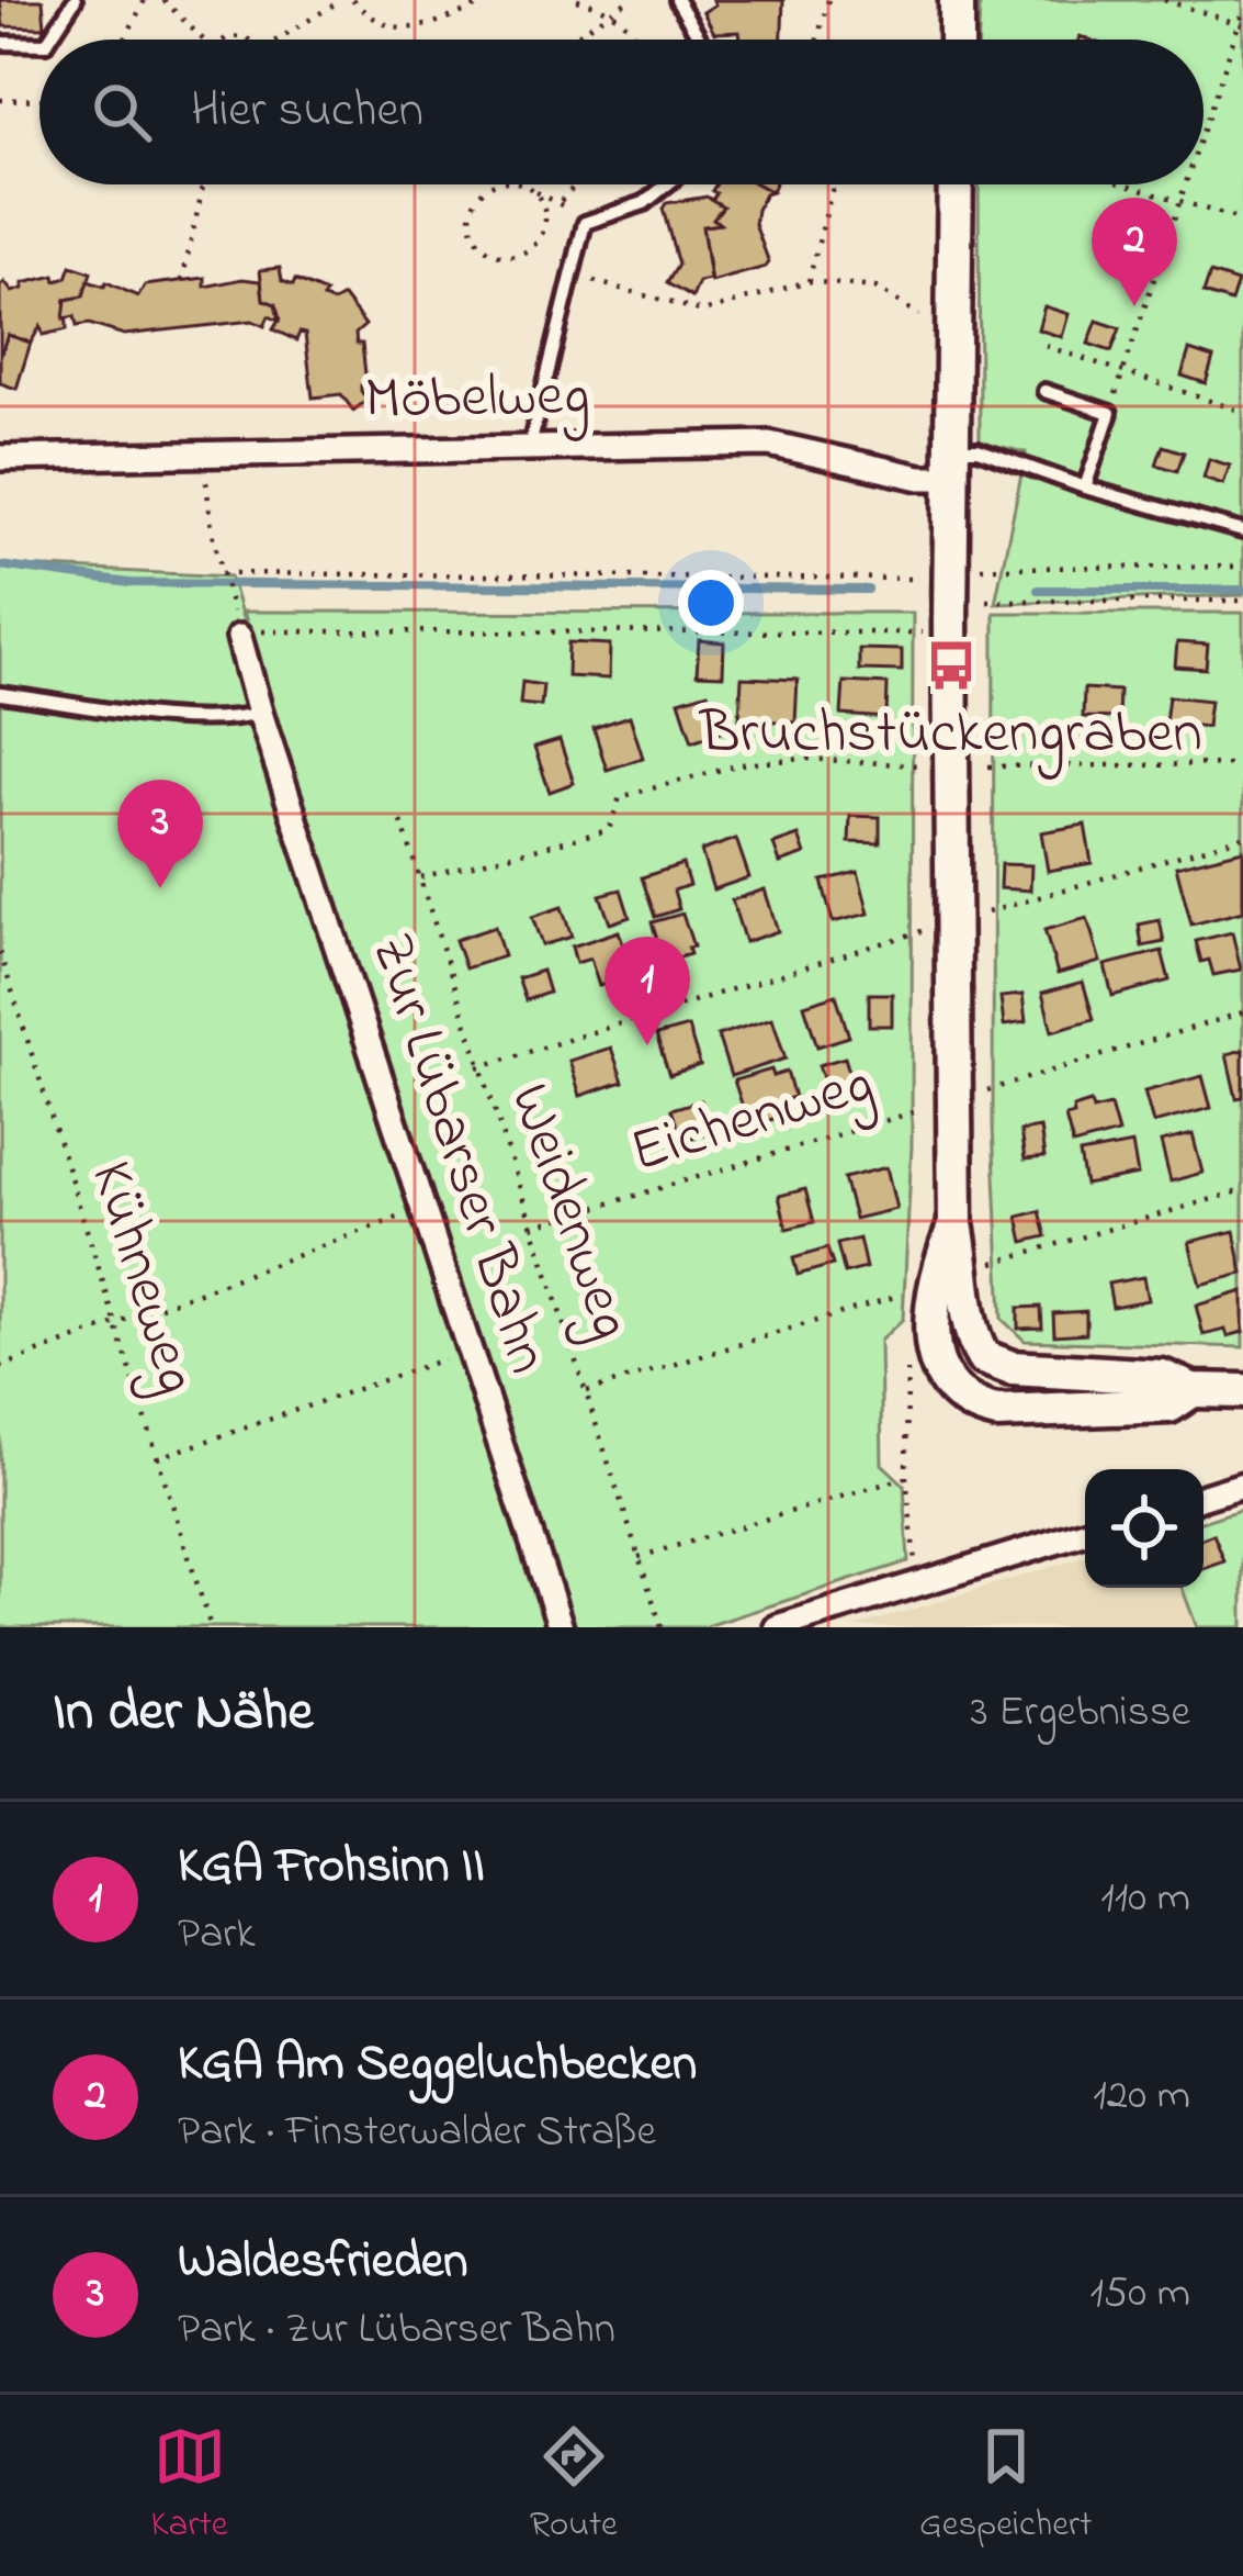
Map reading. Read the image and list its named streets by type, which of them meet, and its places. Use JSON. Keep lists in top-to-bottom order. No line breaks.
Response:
{"streets":{"street":["Möbelweg","Zur Lübarser Bahn"],"path":["Eichenweg","Weidenweg","Kühneweg"]},"crossings":[["Eichenweg","Weidenweg"]],"places":{"bus stop":["Bruchstückengraben"]},"page":{"search":"Hier suchen","pins":["2","3","1"],"heading":["In der Nähe","3 Ergebnisse"],"list":[{"mark":"1","name":"KGA Frohsinn II","note":"Park","value":"110 m"},{"mark":"2","name":"KGA Am Seggeluchbecken","note":"Park · Finsterwalder Straße","value":"120 m"},{"mark":"3","name":"Waldesfrieden","note":"Park · Zur Lübarser Bahn","value":"150 m"}],"nav":["Karte","Route","Gespeichert"]}}
